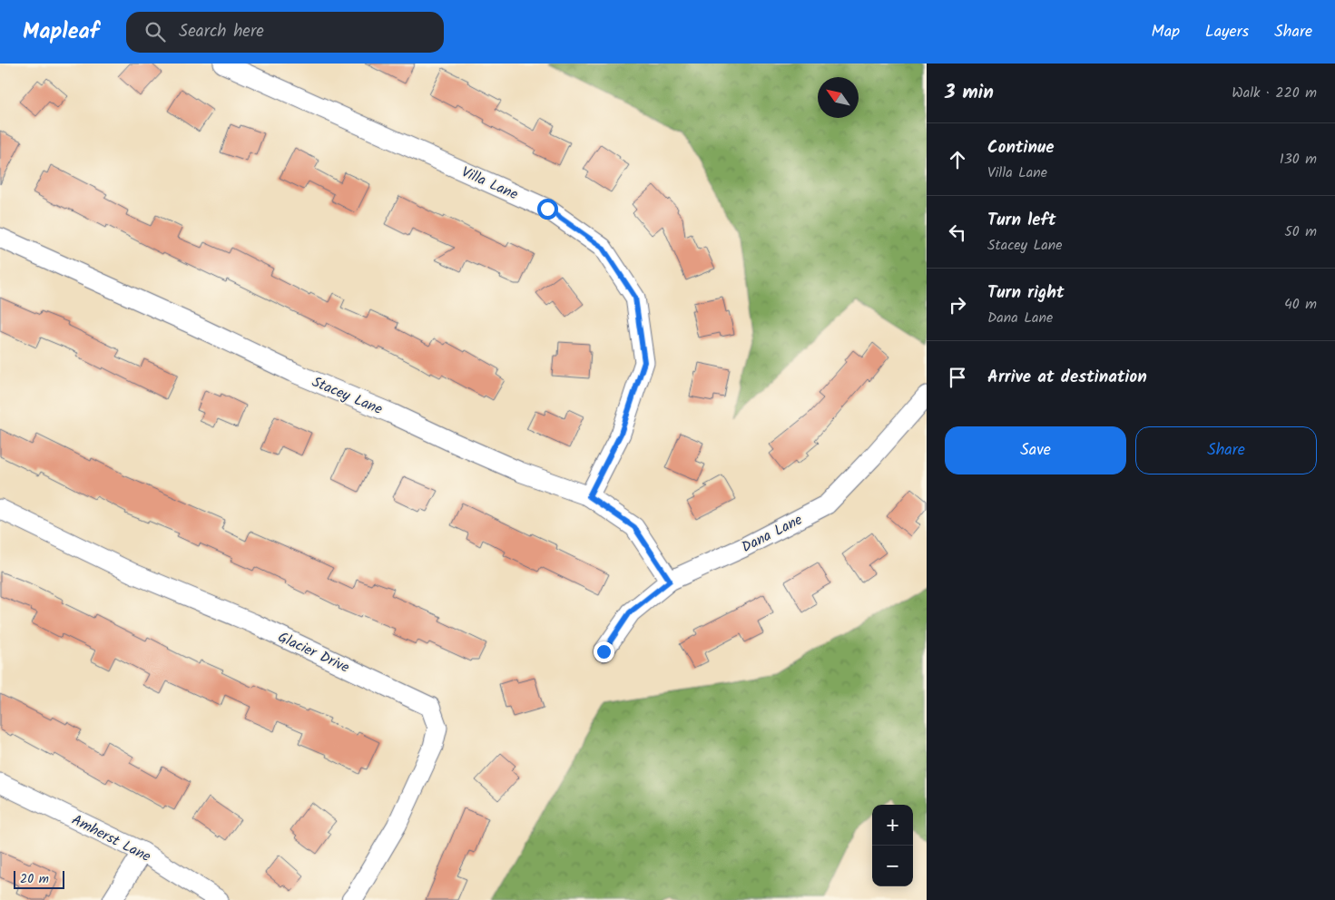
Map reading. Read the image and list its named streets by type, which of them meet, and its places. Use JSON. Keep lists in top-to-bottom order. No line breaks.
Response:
{"streets":{"street":["Villa Lane","Stacey Lane","Dana Lane","Glacier Drive","Amherst Lane"]},"crossings":[["Villa Lane","Stacey Lane"],["Stacey Lane","Dana Lane"]],"scale_bar":"20 m","north":"top left","page":{"header":"Mapleaf","search":"Search here","nav":["Map","Layers","Share"],"heading":["3 min","Walk · 220 m"],"list":[["Continue","Villa Lane","130 m"],["Turn left","Stacey Lane","50 m"],["Turn right","Dana Lane","40 m"],"Arrive at destination"],"buttons":["Save","Share"],"map_buttons":["+","−"],"scale":"20 m"}}
